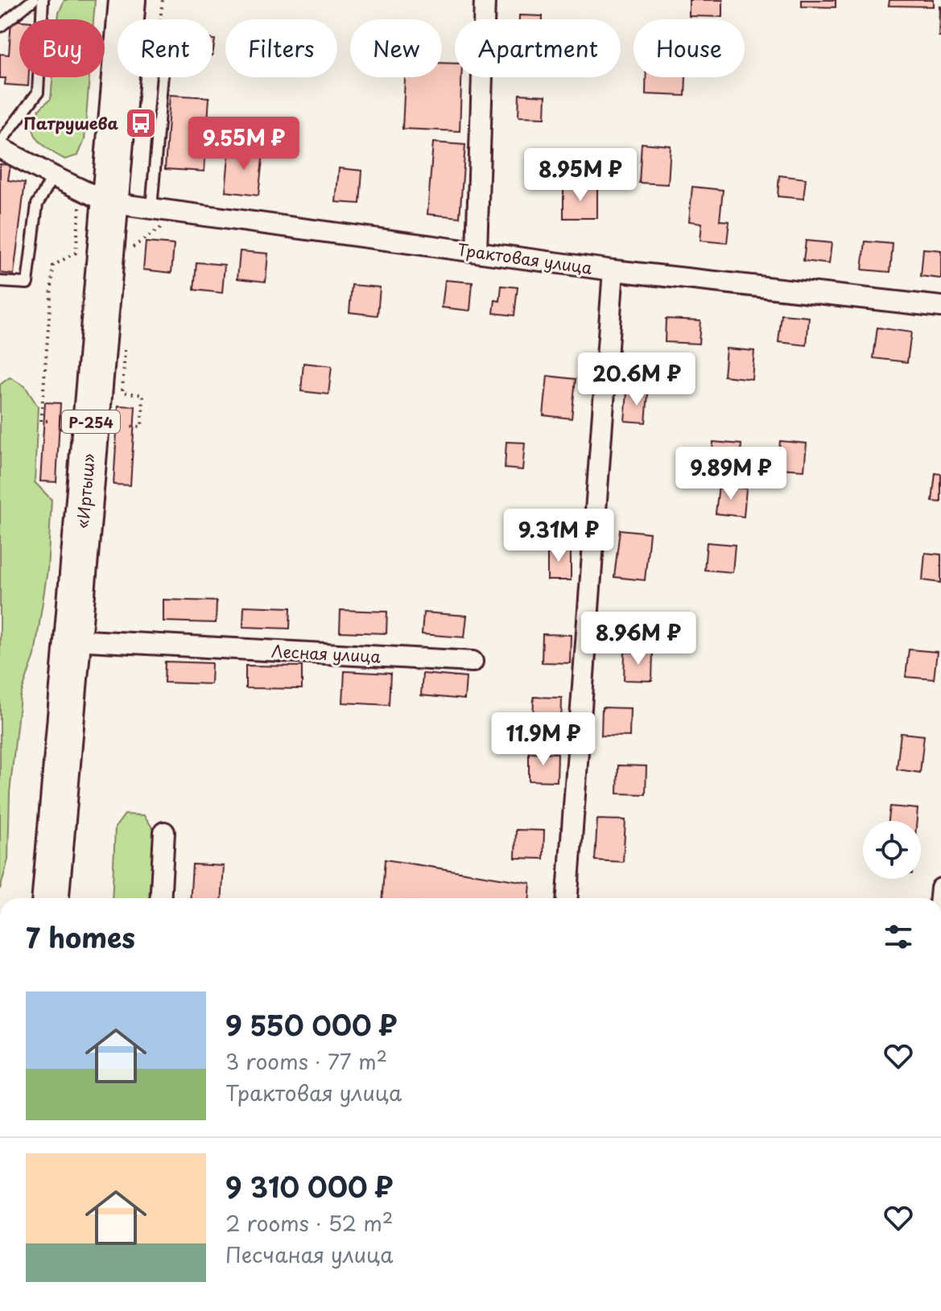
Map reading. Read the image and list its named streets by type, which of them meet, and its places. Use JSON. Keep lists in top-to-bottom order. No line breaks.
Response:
{"streets":{"highway":["Р-254","«Иртыш»"],"street":["Трактовая улица","Лесная улица"]},"crossings":[["Трактовая улица","«Иртыш»"],["«Иртыш»","Лесная улица"]],"places":{"bus stop":["Патрушева"]},"page":{"chip":["Buy","Rent","Filters","New","Apartment","House"],"price":["9.55M ₽","8.95M ₽","20.6M ₽","9.89M ₽","9.31M ₽","8.96M ₽","11.9M ₽"],"heading":"7 homes","list":[{"name":"9 550 000 ₽","note":"3 rooms · 77 m² · Трактовая улица"},{"name":"9 310 000 ₽","note":"2 rooms · 52 m² · Песчаная улица"}]}}
